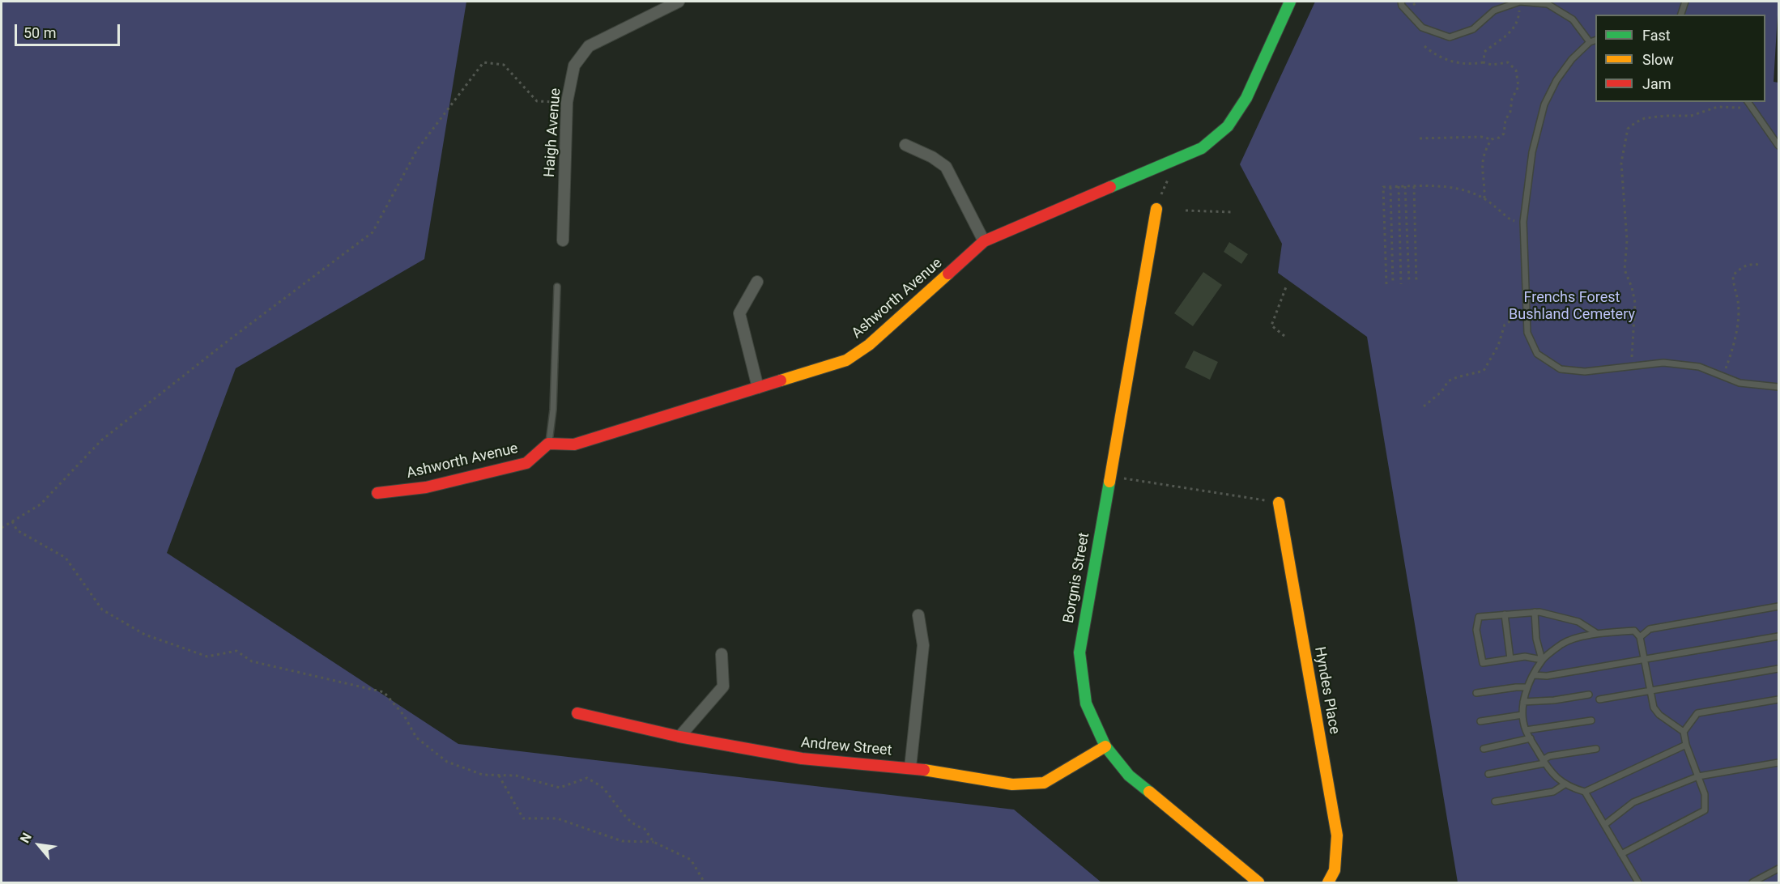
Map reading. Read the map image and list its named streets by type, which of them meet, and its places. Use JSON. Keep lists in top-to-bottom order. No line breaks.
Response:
{"streets":{"street":["Haigh Avenue","Ashworth Avenue","Borgnis Street","Hyndes Place","Andrew Street"]},"crossings":[["Borgnis Street","Andrew Street"]],"parks":["Frenchs Forest Bushland Cemetery"],"legend":["Fast","Slow","Jam"],"scale_bar":"50 m","north":"top left"}
